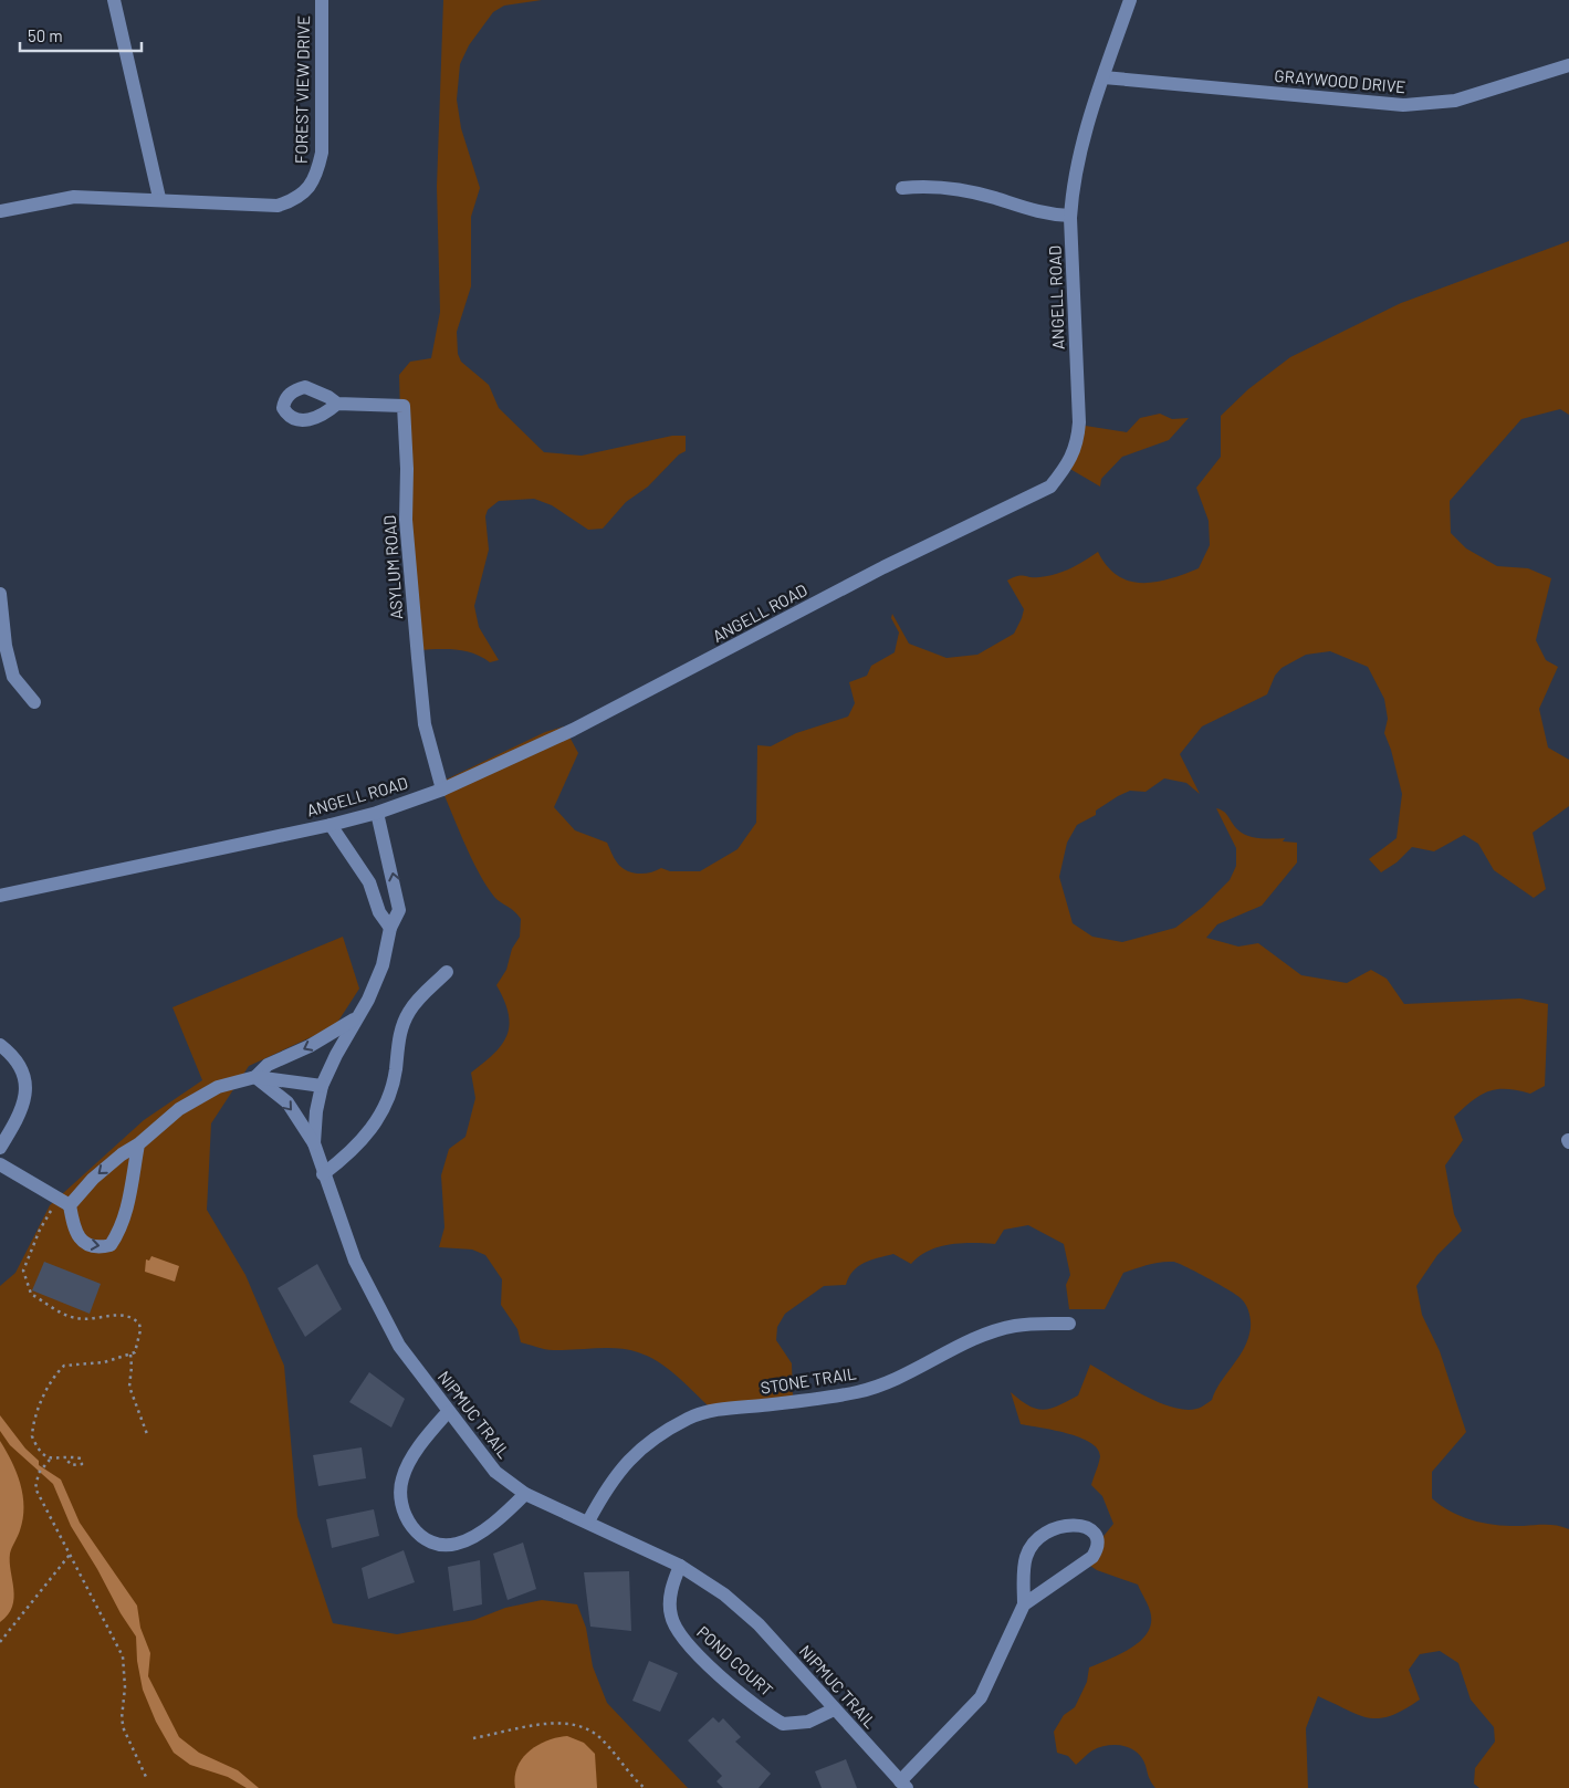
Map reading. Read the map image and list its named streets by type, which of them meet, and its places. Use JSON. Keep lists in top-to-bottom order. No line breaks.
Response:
{"streets":{"street":["GRAYWOOD DRIVE","FOREST VIEW DRIVE","ANGELL ROAD","ASYLUM ROAD","STONE TRAIL","NIPMUC TRAIL","POND COURT"]},"crossings":[["GRAYWOOD DRIVE","ANGELL ROAD"],["ANGELL ROAD","ASYLUM ROAD"],["ANGELL ROAD","NIPMUC TRAIL"],["STONE TRAIL","NIPMUC TRAIL"],["NIPMUC TRAIL","POND COURT"]],"scale_bar":"50 m"}
